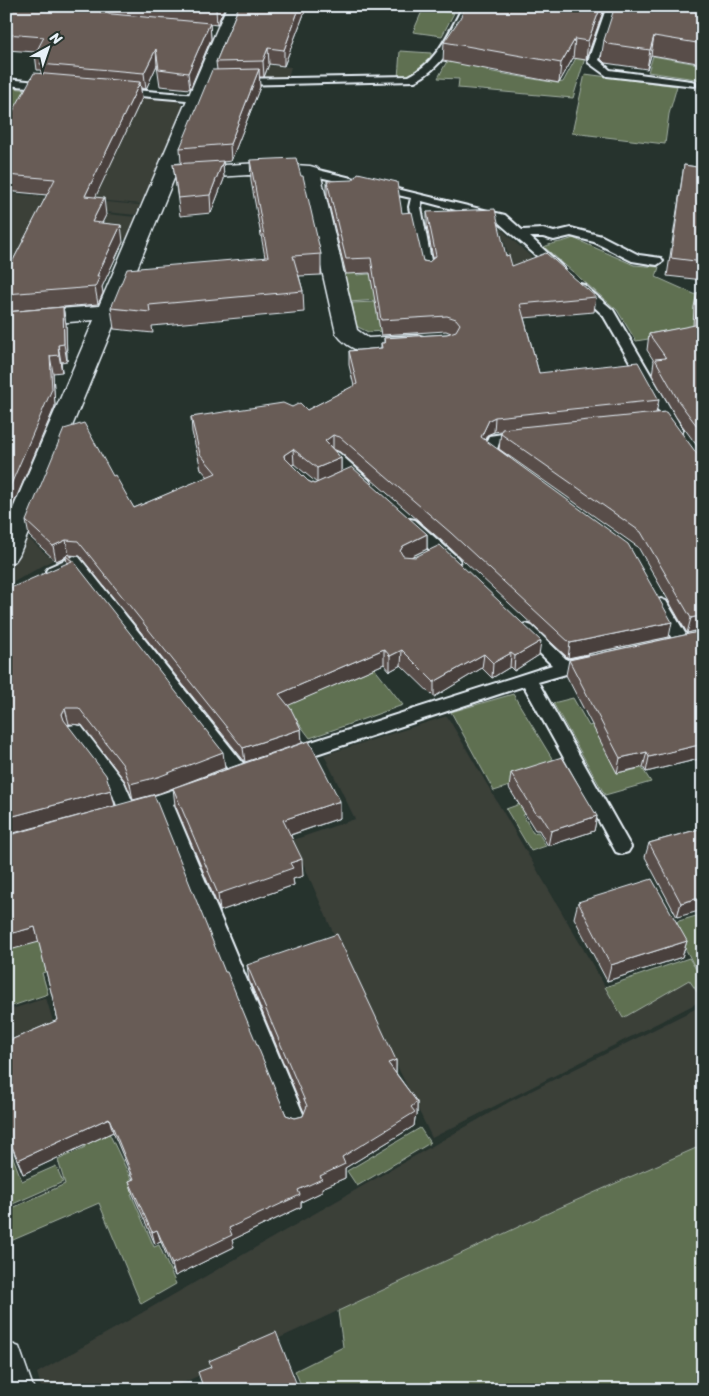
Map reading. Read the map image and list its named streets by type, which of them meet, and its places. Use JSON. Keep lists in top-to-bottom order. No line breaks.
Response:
{"north":"top right"}
